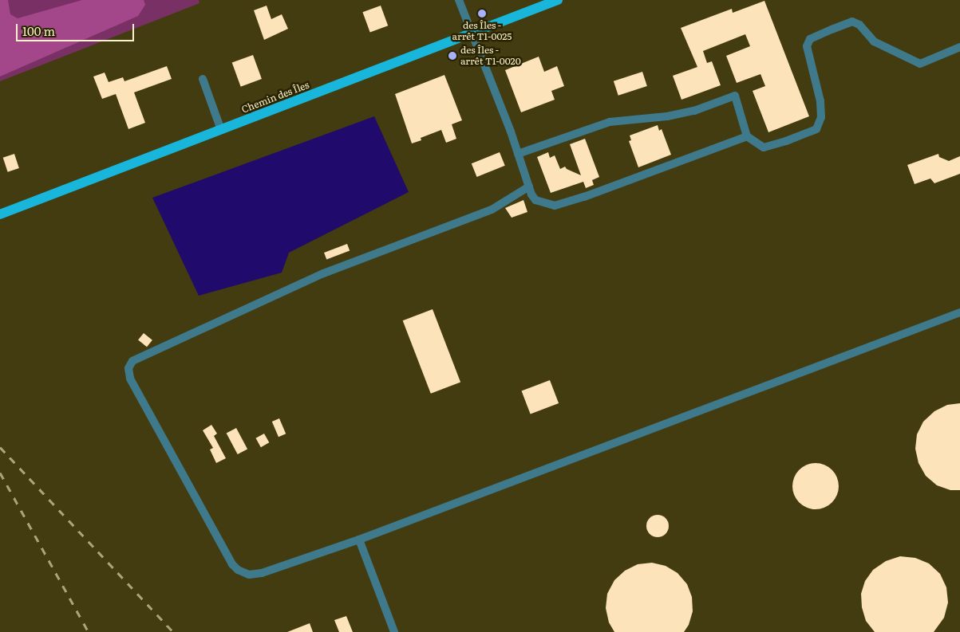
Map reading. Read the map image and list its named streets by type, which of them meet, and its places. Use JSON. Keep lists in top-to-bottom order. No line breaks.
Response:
{"streets":{"main road":["Chemin des Îles"]},"places":["des Îles - arrêt T1-0025","des Îles - arrêt T1-0020"],"scale_bar":"100 m"}
